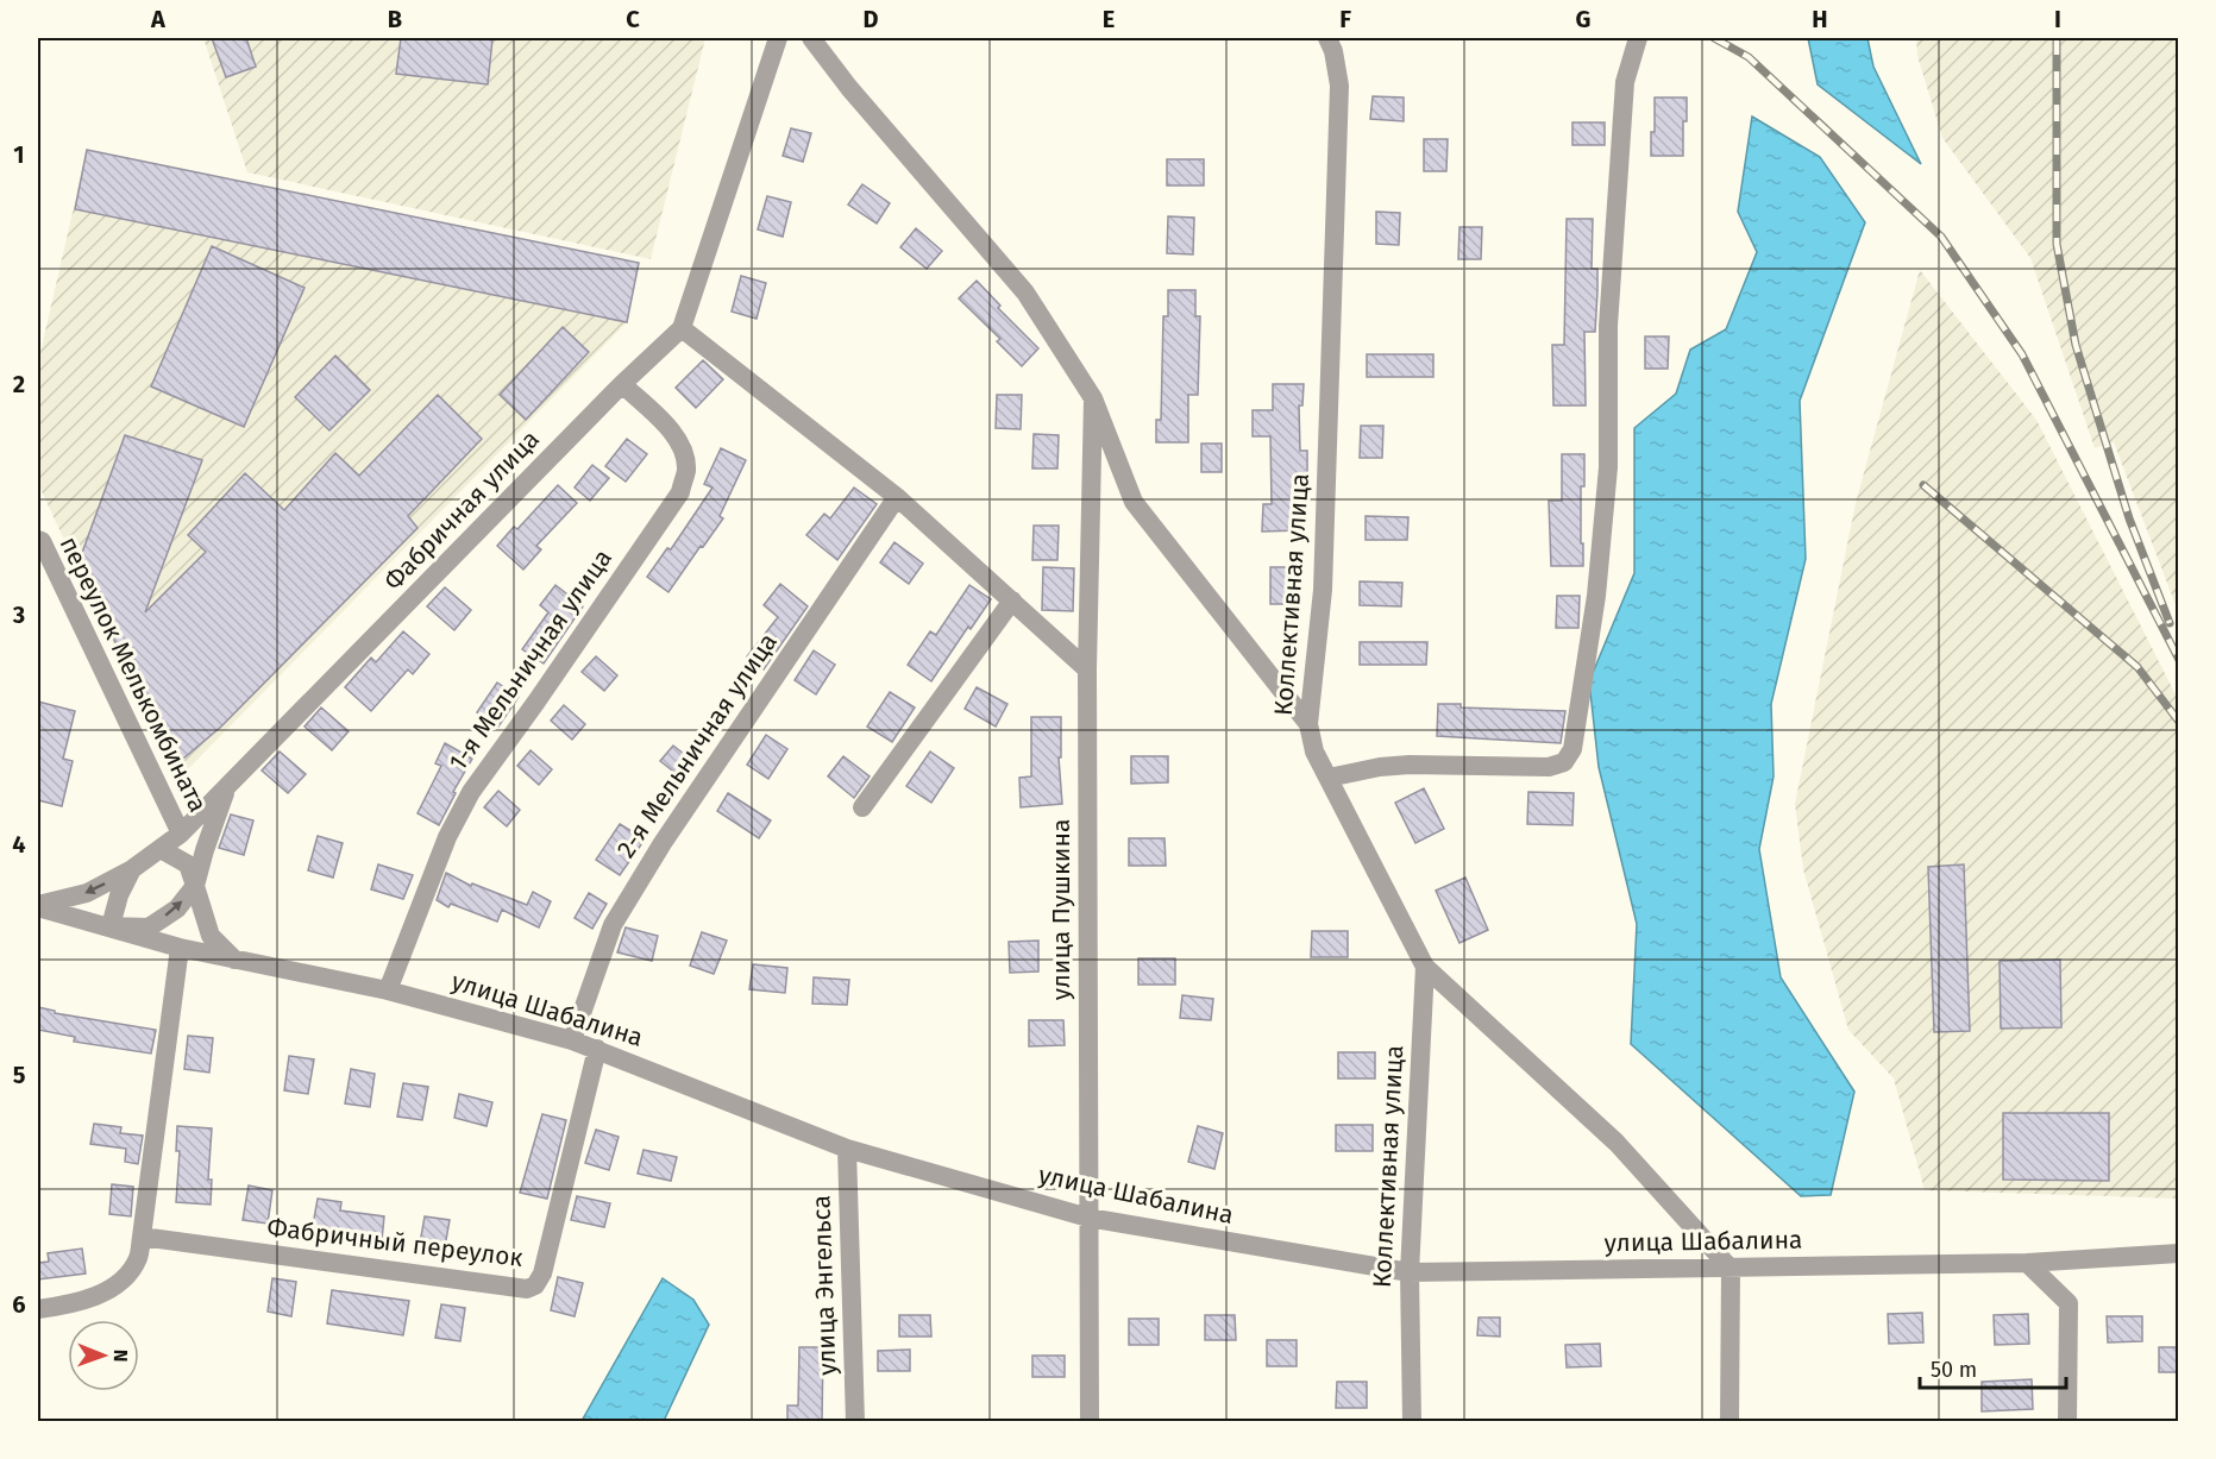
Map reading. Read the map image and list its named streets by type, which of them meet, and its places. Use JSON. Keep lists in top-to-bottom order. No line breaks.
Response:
{"streets":{"street":["Фабричная улица","Коллективная улица","1-я Мельничная улица","переулок Мелькомбината","2-я Мельничная улица","улица Пушкина","улица Шабалина","Фабричный переулок","улица Энгельса"]},"crossings":[["Фабричная улица","1-я Мельничная улица"],["Фабричная улица","переулок Мелькомбината"],["Фабричная улица","улица Шабалина"],["Коллективная улица","улица Шабалина"],["1-я Мельничная улица","улица Шабалина"],["2-я Мельничная улица","улица Шабалина"],["улица Пушкина","улица Шабалина"],["улица Шабалина","Фабричный переулок"],["улица Шабалина","улица Энгельса"]],"scale_bar":"50 m","north":"right","grid":{"columns":["A","B","C","D","E","F","G","H","I"],"rows":["1","2","3","4","5","6"]}}
